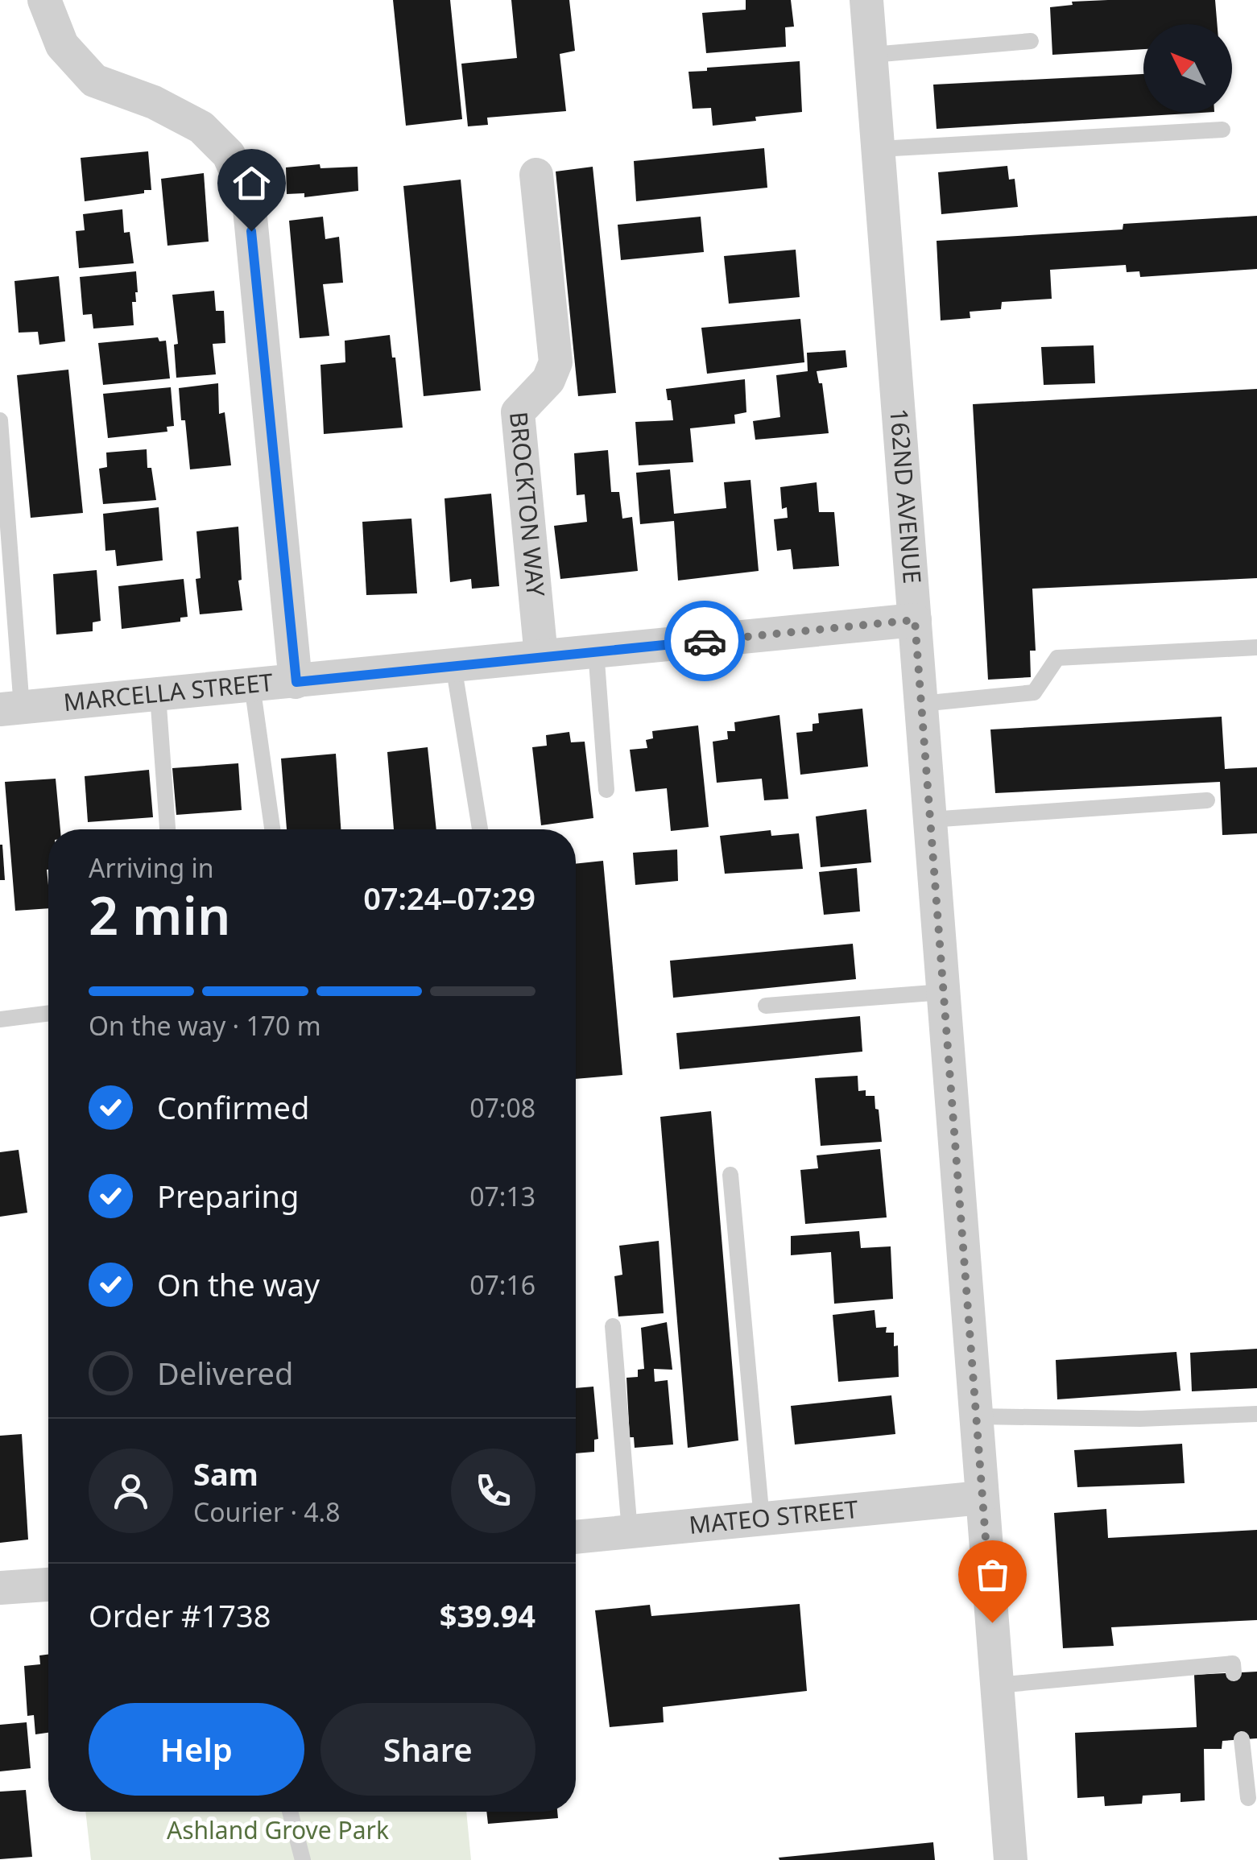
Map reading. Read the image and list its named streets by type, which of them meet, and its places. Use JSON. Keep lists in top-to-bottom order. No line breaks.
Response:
{"streets":{"street":["162ND AVENUE","BROCKTON WAY","MARCELLA STREET","MATEO STREET"]},"crossings":[["162ND AVENUE","MARCELLA STREET"],["162ND AVENUE","MATEO STREET"],["BROCKTON WAY","MARCELLA STREET"]],"parks":["Ashland Grove Park"],"north":"top left","page":{"heading":["2 min","Arriving in","07:24–07:29"],"panel":["Sam","Courier · 4.8","Order #1738","$39.94"],"bar":"On the way · 170 m","list":[["Confirmed","07:08"],["Preparing","07:13"],["On the way","07:16"],"Delivered"],"buttons":["Help","Share"]}}
